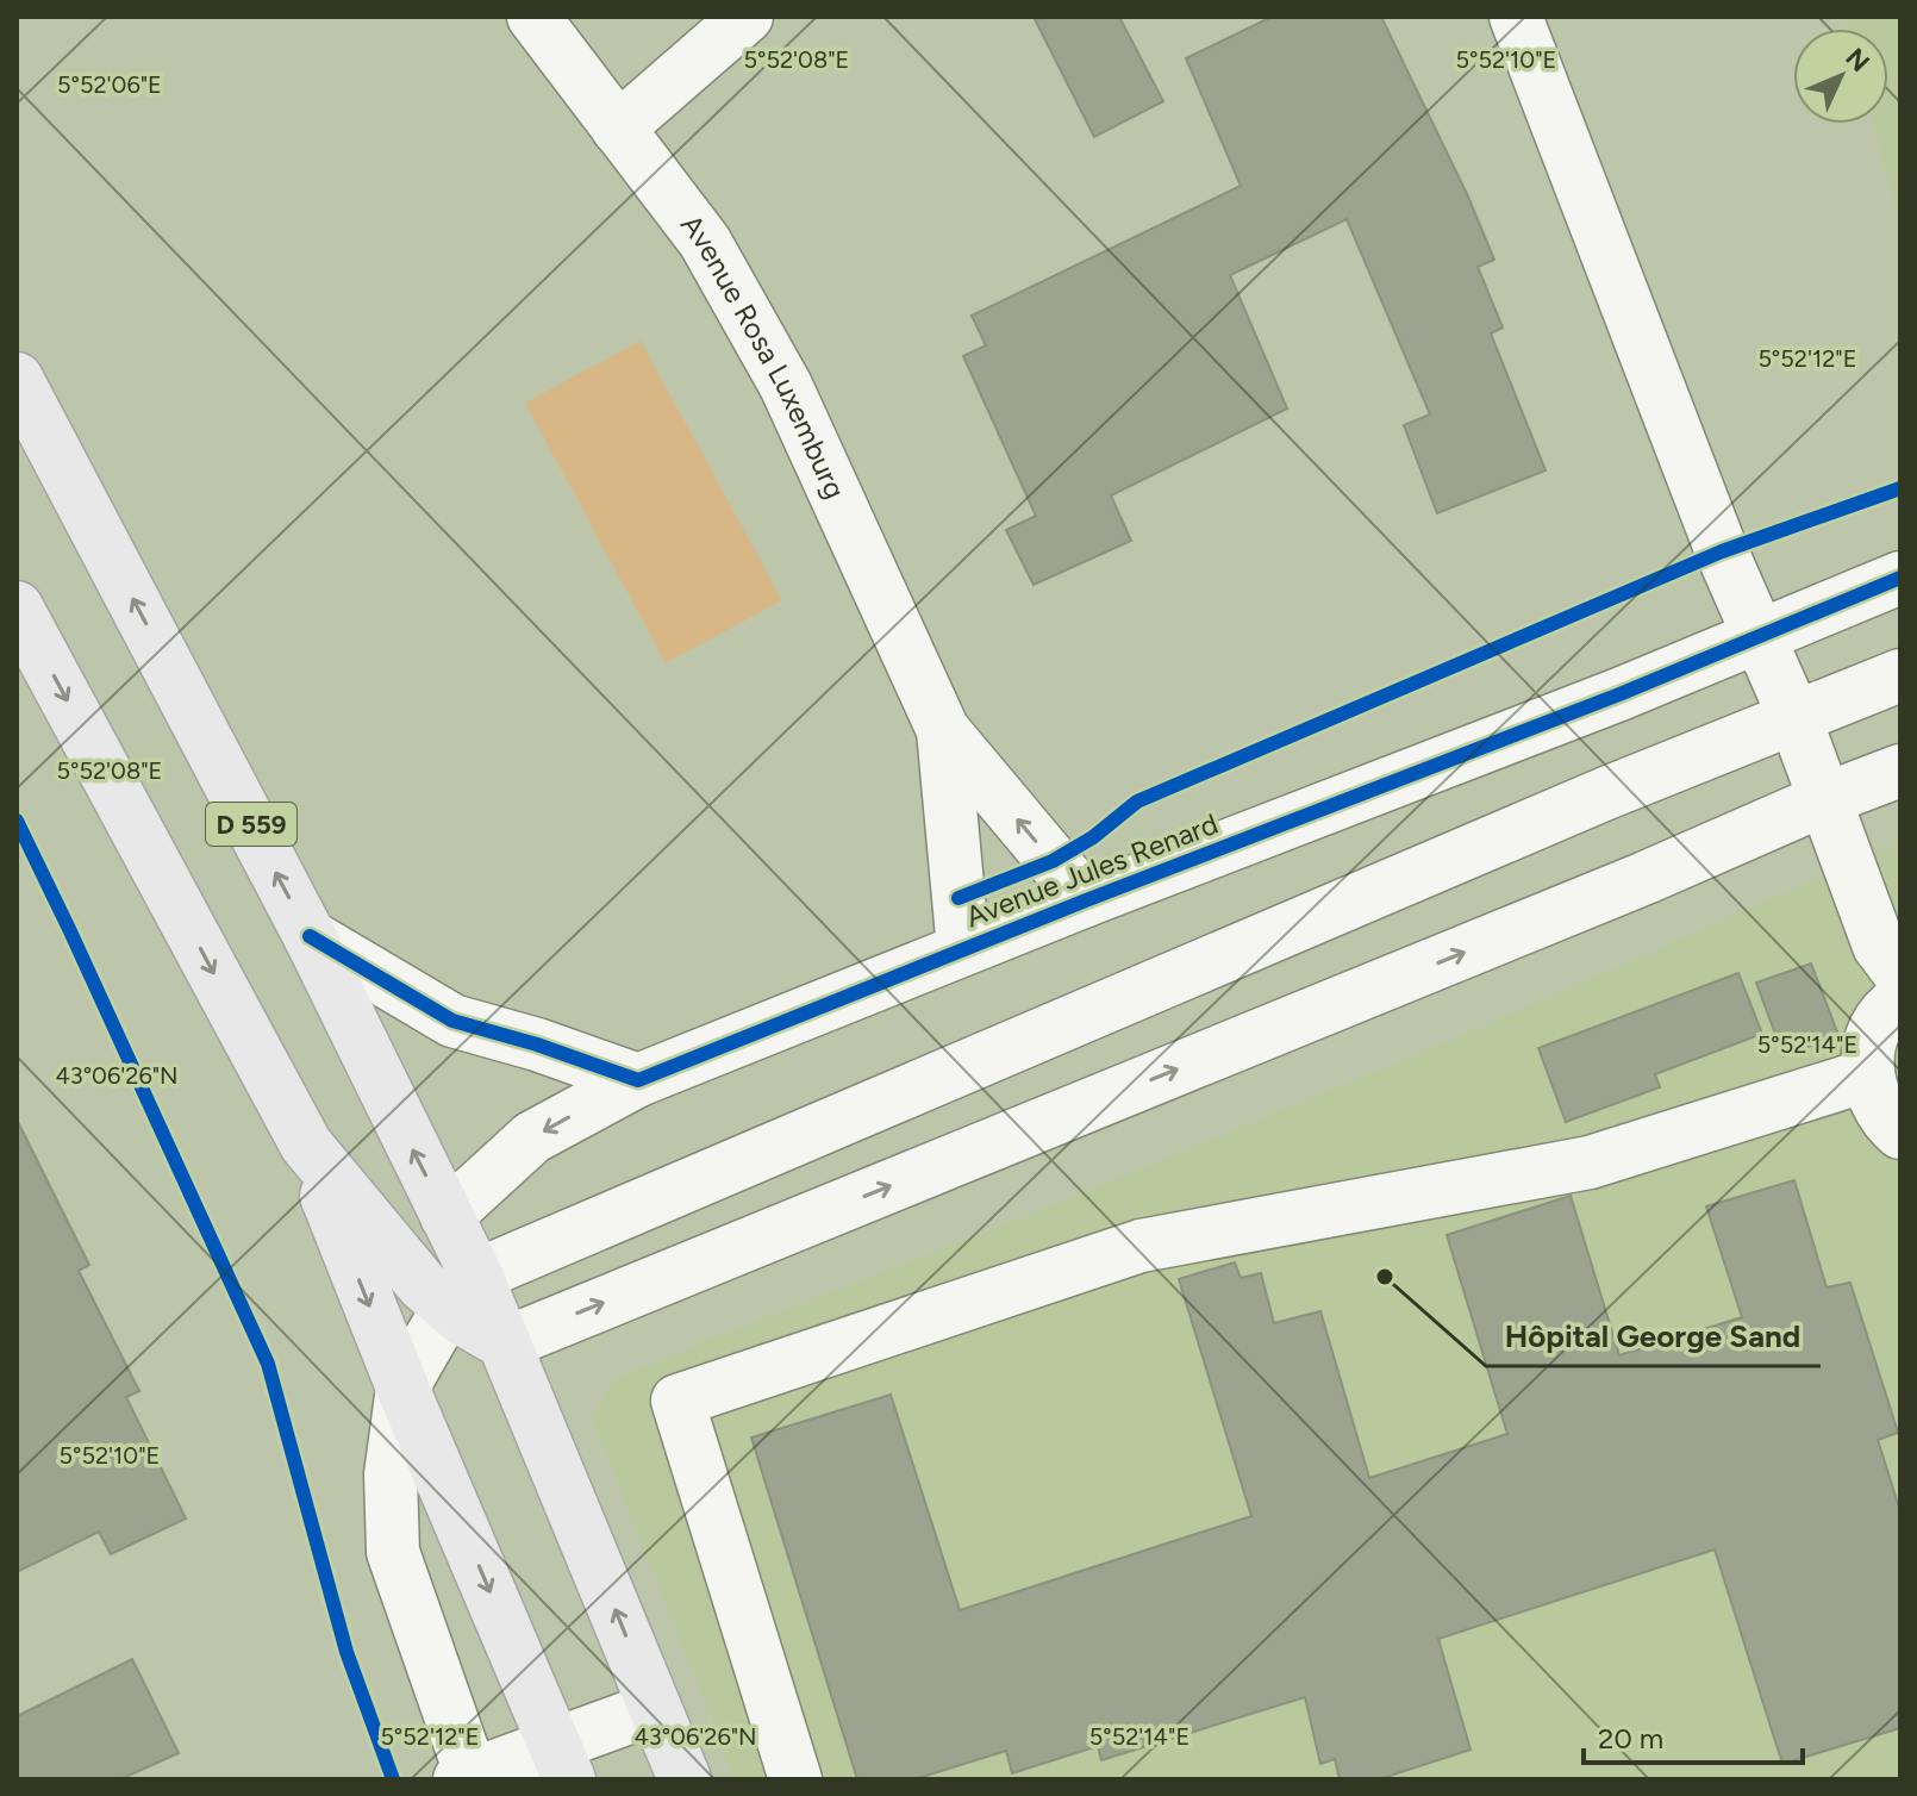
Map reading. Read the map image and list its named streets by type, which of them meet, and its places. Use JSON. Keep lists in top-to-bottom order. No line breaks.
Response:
{"streets":{"main road":["D 559"],"street":["Avenue Rosa Luxemburg","Avenue Jules Renard"]},"crossings":[["Avenue Rosa Luxemburg","Avenue Jules Renard"],["D 559","Avenue Jules Renard"]],"places":["Hôpital George Sand"],"scale_bar":"20 m","north":"top right","coordinates":["5°52'08\"E","5°52'10\"E","5°52'06\"E","5°52'12\"E","5°52'14\"E","43°06'26\"N"]}
